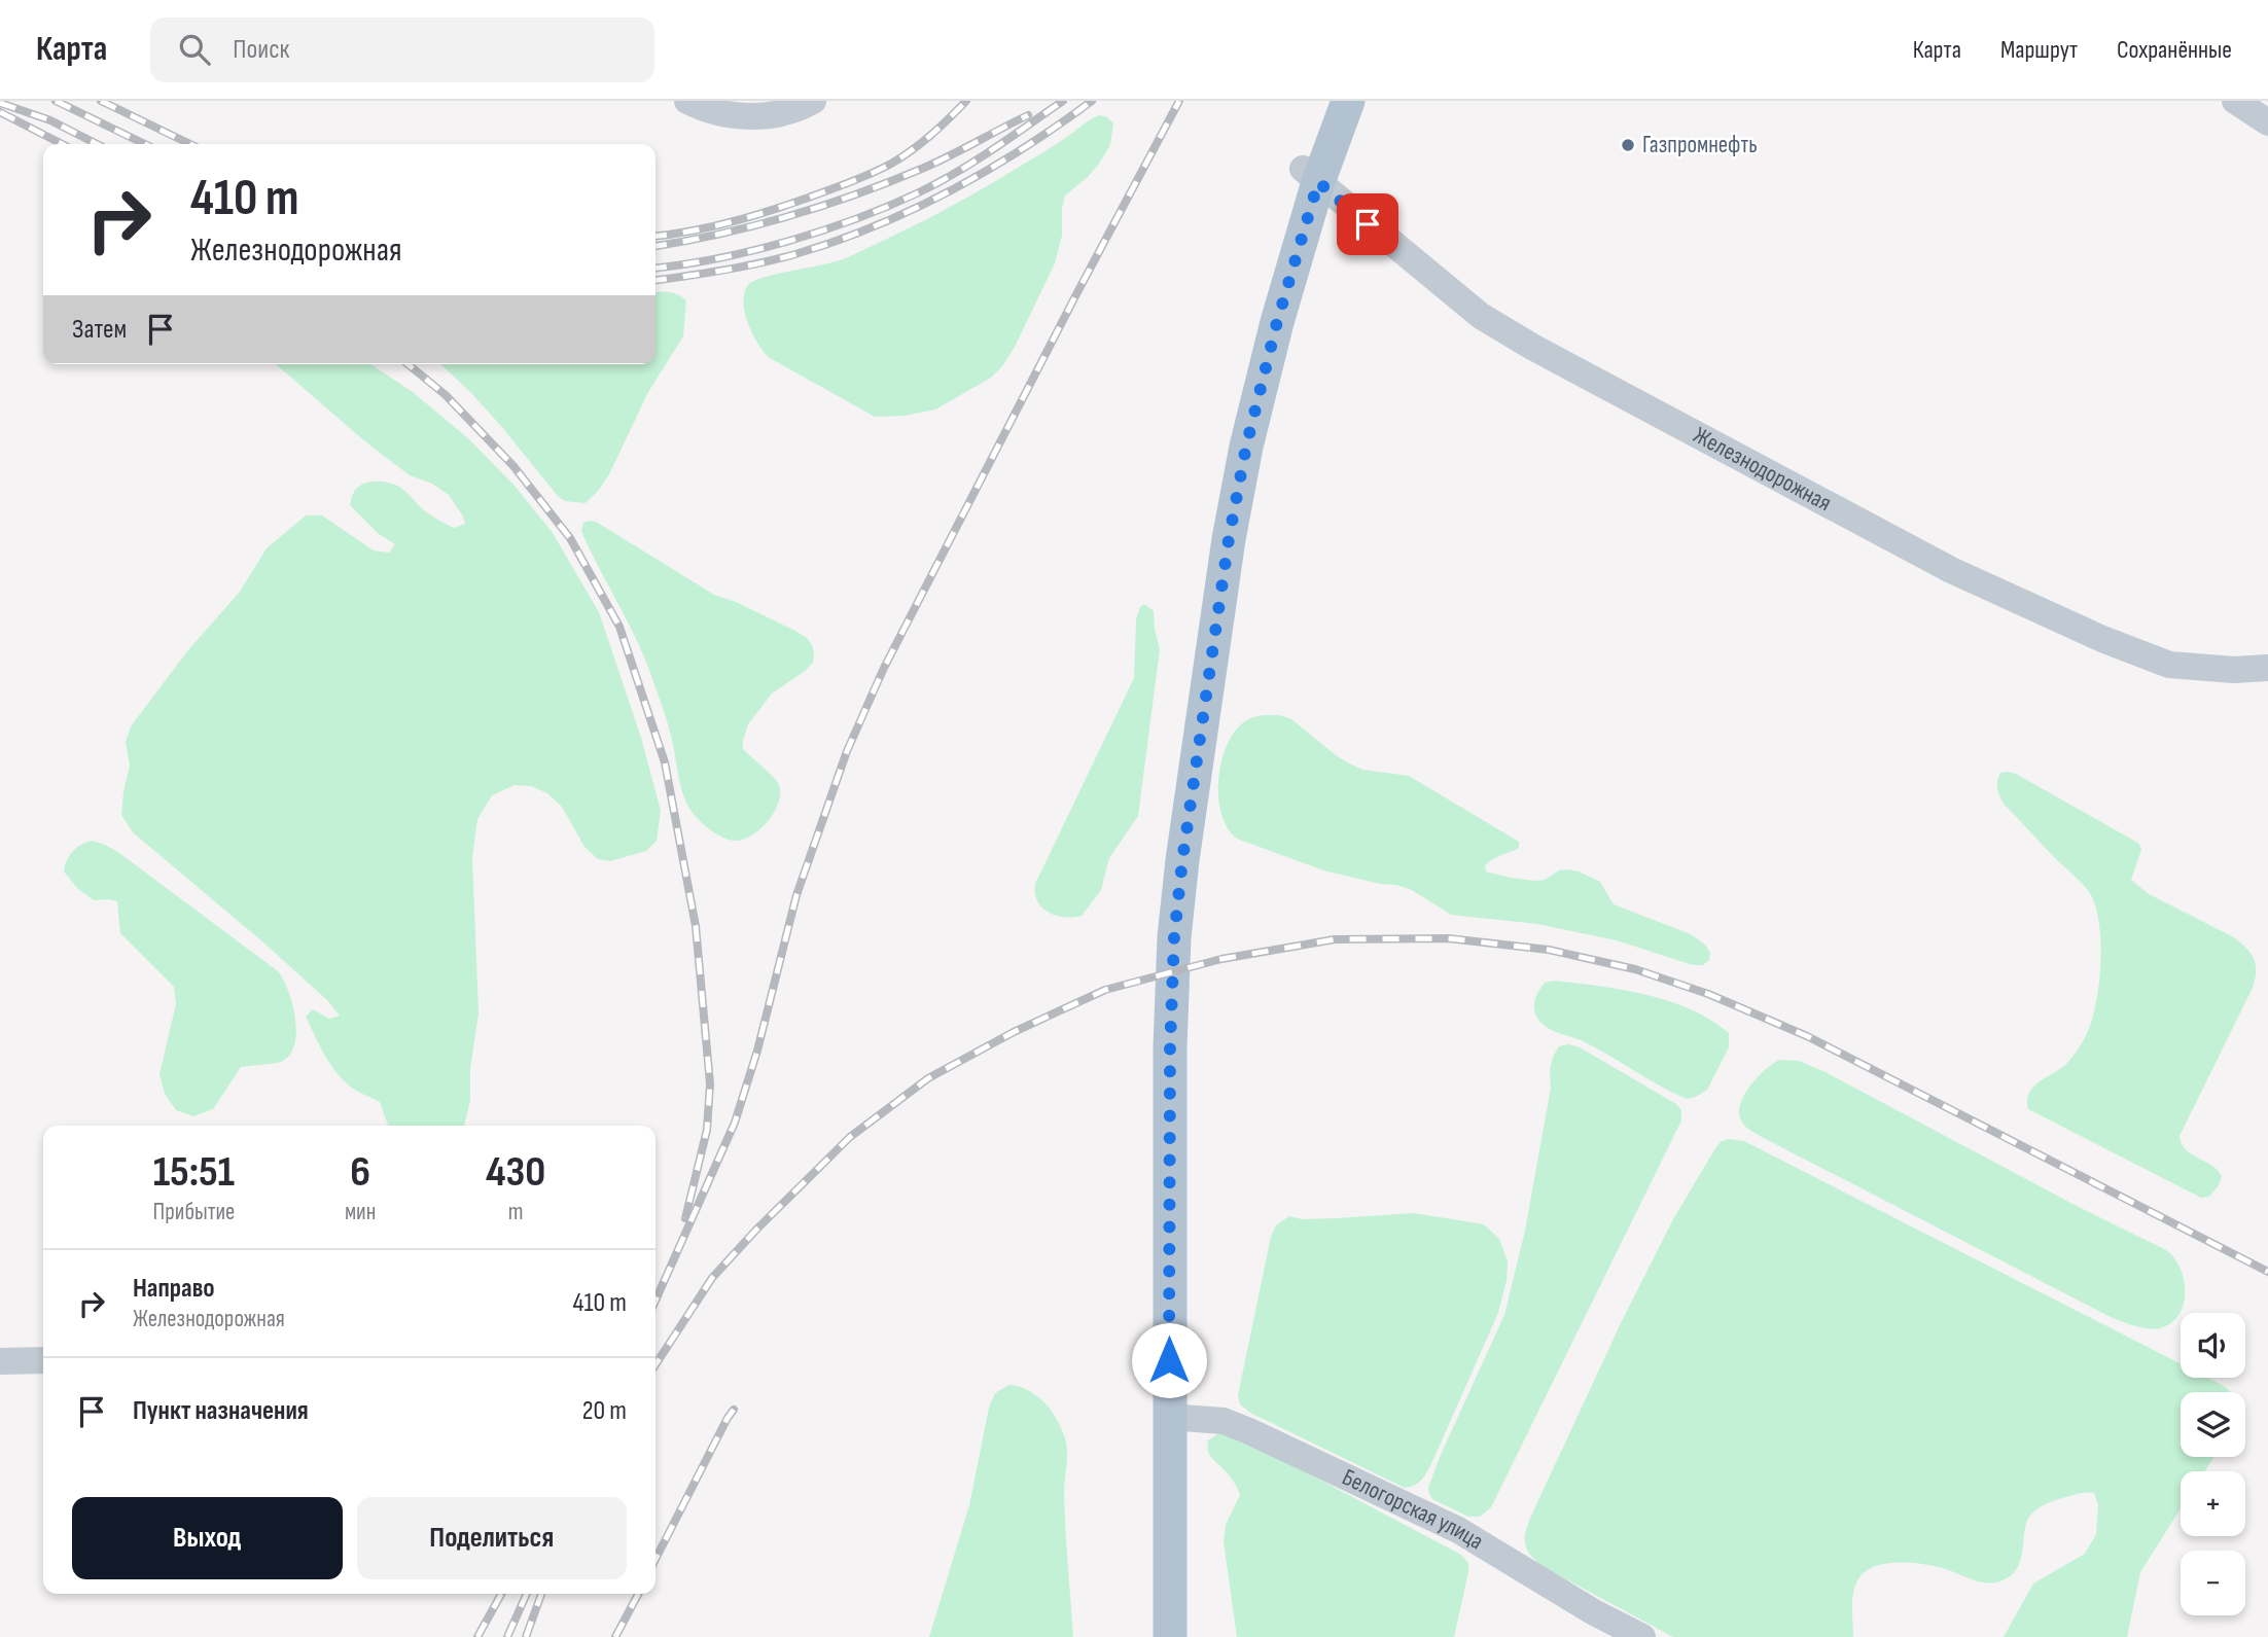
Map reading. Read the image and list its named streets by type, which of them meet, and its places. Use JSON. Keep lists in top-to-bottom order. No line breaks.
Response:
{"streets":{"street":["Железнодорожная","Белогорская улица"]},"places":["Газпромнефть"],"page":{"header":"Карта","search":"Поиск","nav":["Карта","Маршрут","Сохранённые"],"turn":["410 m","Железнодорожная"],"then":"Затем","eta":["15:51","Прибытие","6","мин","430","m"],"list":[{"name":"Направо","note":"Железнодорожная","value":"410 m"},{"name":"Пункт назначения","value":"20 m"}],"map_buttons":["+","−"],"buttons":["Выход","Поделиться"]}}
